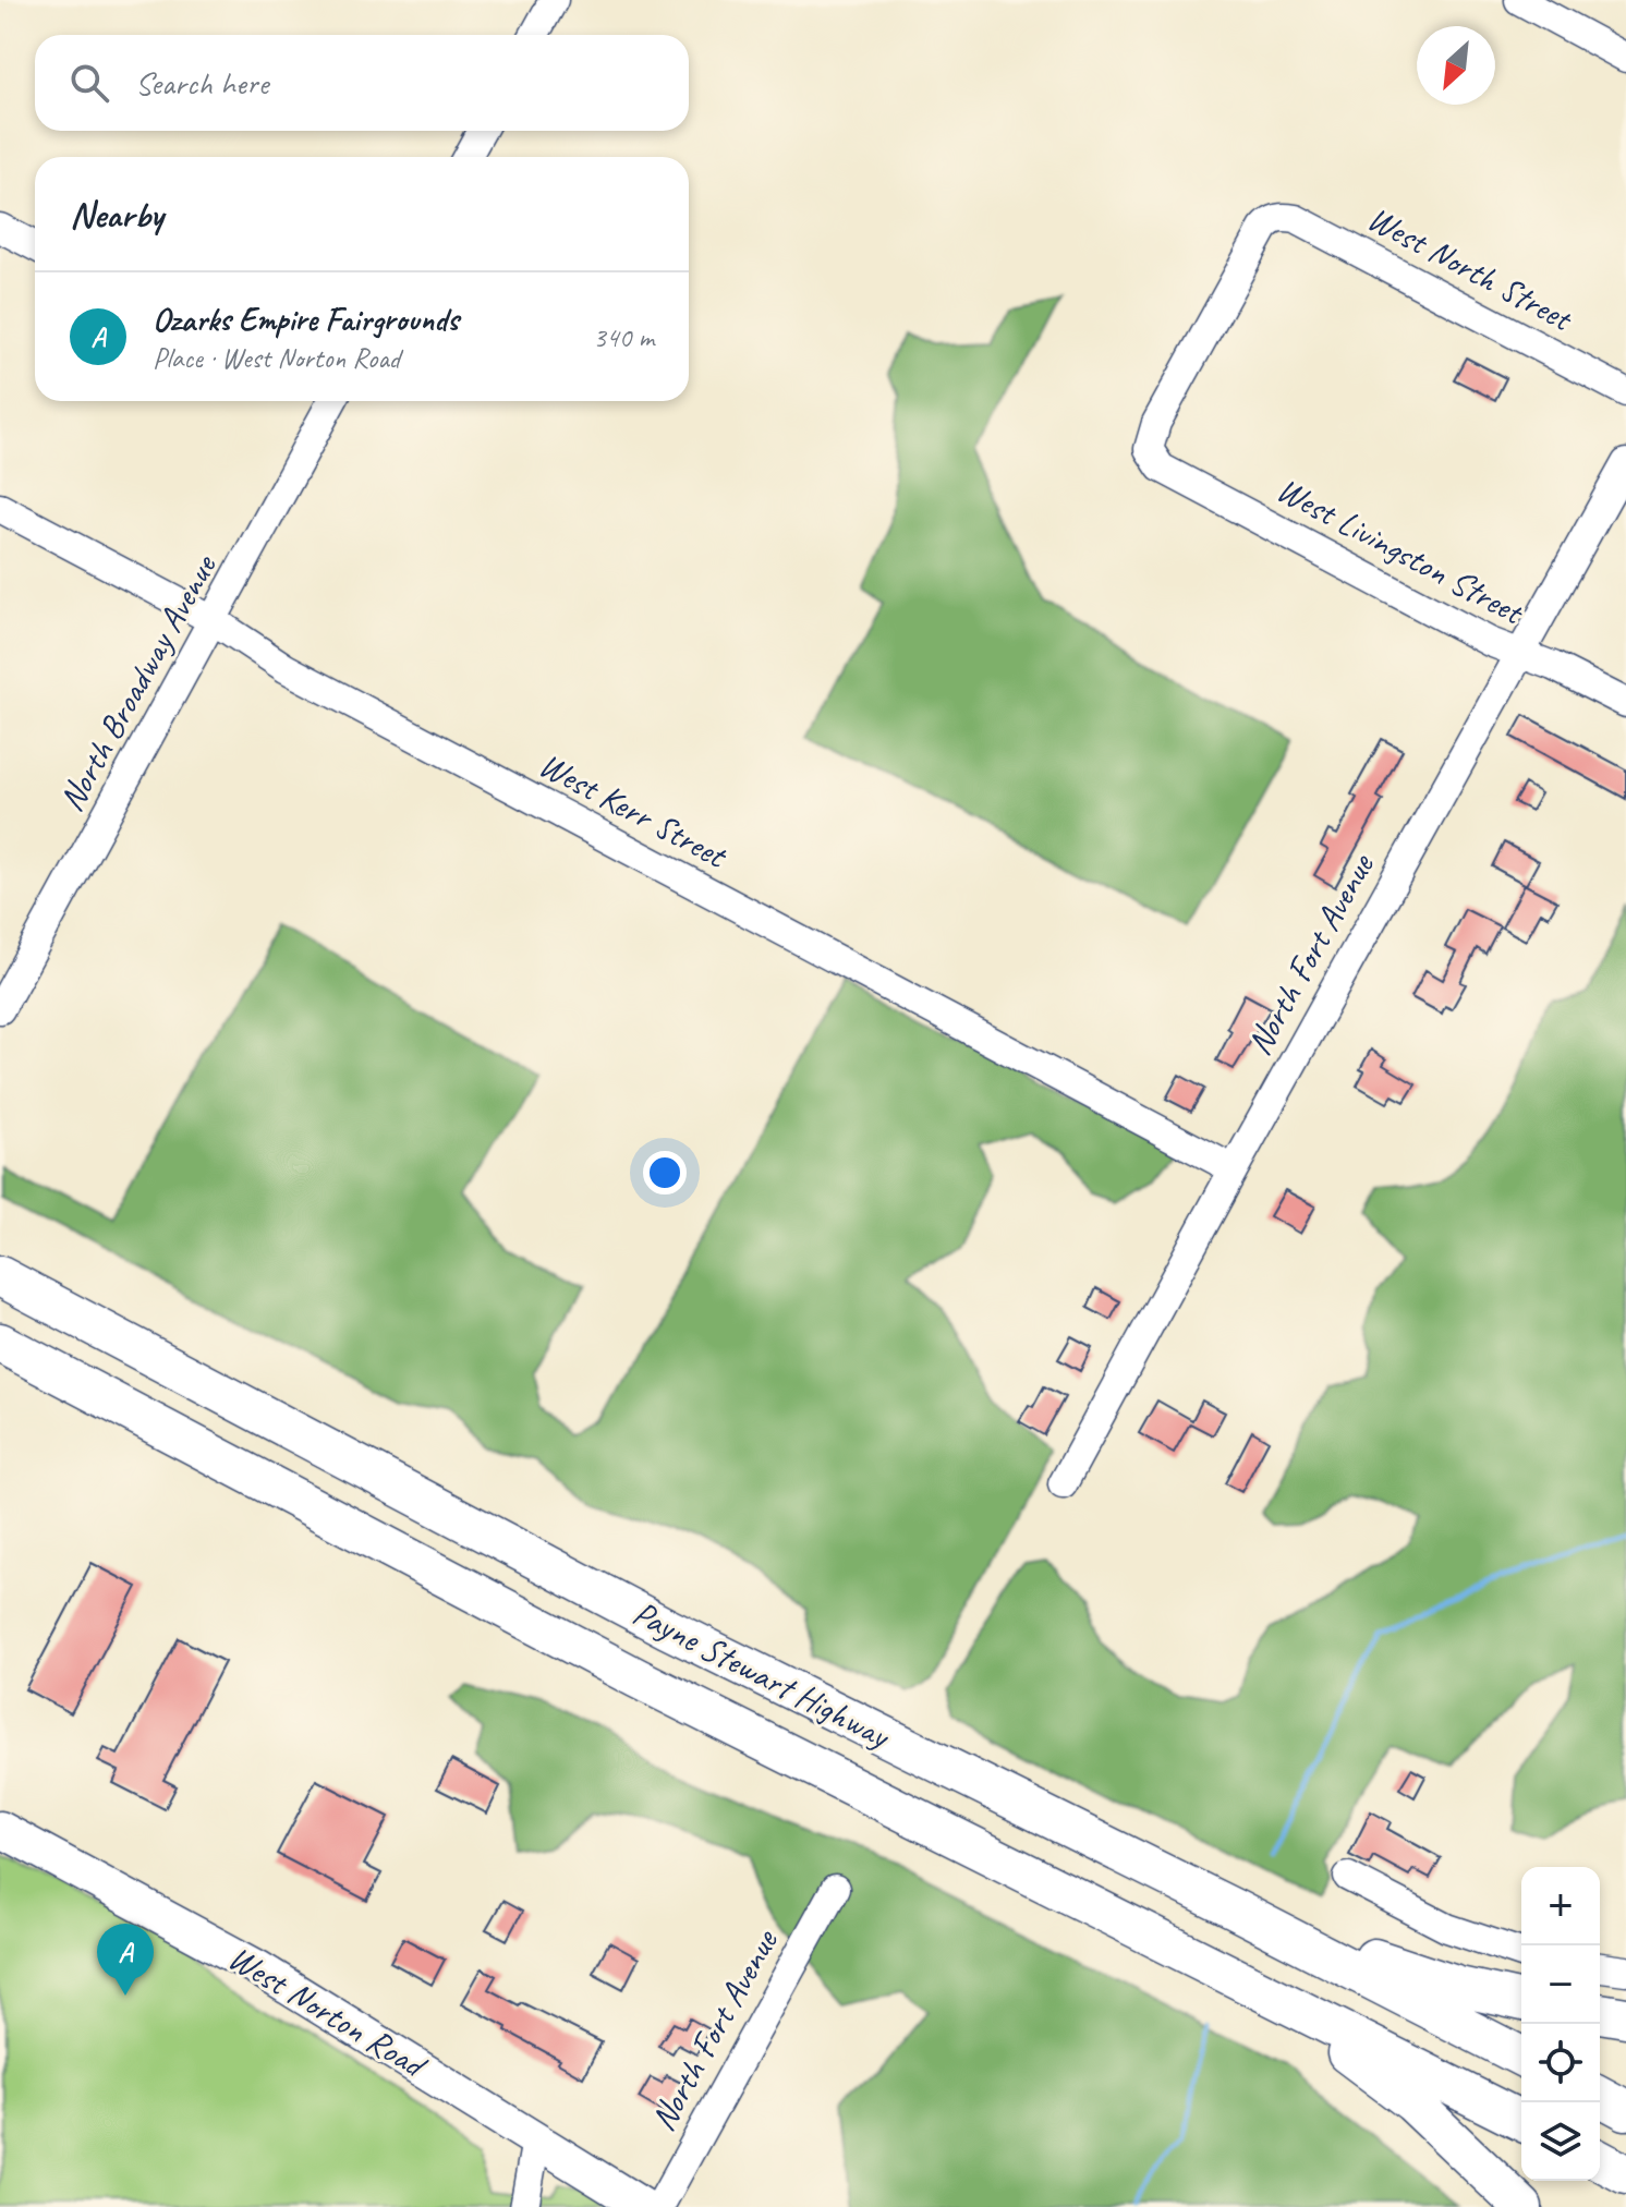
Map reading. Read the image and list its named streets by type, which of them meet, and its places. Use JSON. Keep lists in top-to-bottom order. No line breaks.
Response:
{"streets":{"highway":["Payne Stewart Highway"],"main road":["West Norton Road"],"street":["West North Street","West Livingston Street","North Broadway Avenue","West Kerr Street","North Fort Avenue"]},"crossings":[["West North Street","West Livingston Street"],["West Livingston Street","North Fort Avenue"],["North Broadway Avenue","West Kerr Street"],["West Kerr Street","North Fort Avenue"]],"north":"bottom left","page":{"search":"Search here","heading":"Nearby","list":[{"mark":"A","name":"Ozarks Empire Fairgrounds","note":"Place · West Norton Road","value":"340 m"}],"map_buttons":["+","−"],"pins":"A"}}
